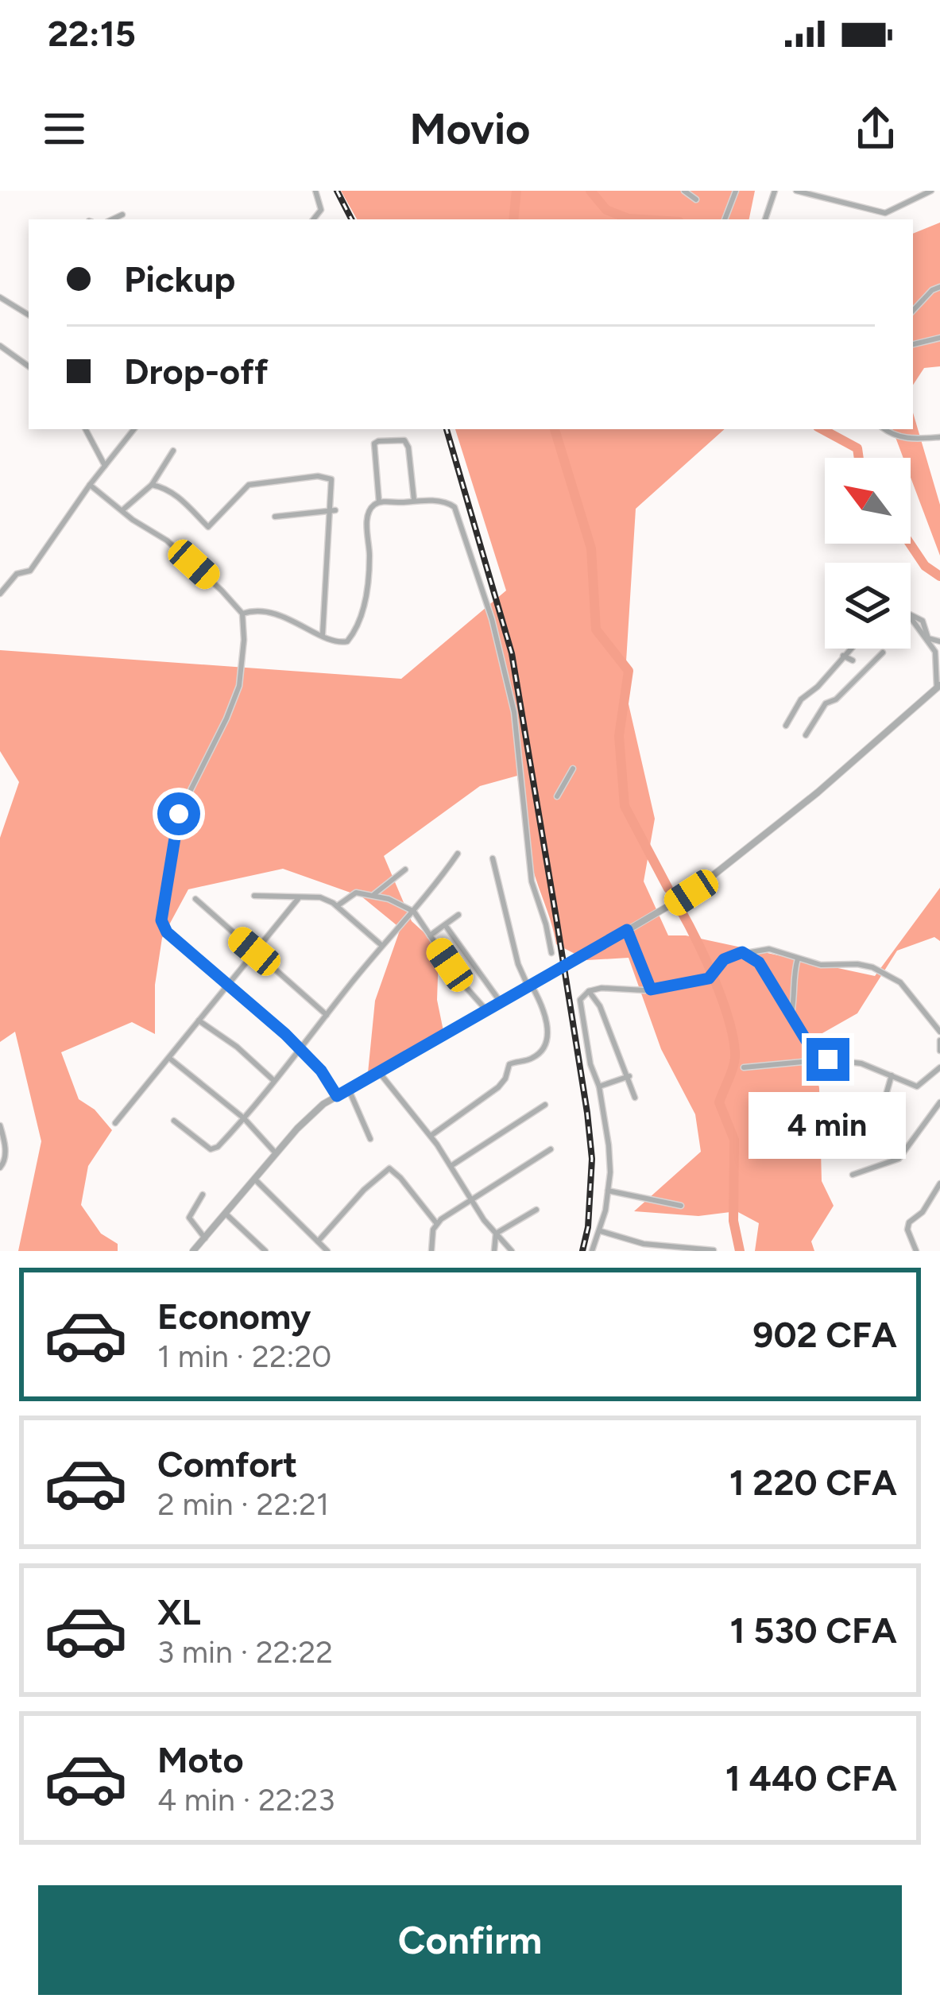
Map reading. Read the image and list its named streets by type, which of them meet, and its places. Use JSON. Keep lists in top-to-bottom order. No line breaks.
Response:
{"north":"top left","page":{"status":"22:15","header":"Movio","banner":["Pickup","Drop-off"],"bubble":"4 min","list":[{"name":"Economy","note":"1 min · 22:20","value":"902 CFA"},{"name":"Comfort","note":"2 min · 22:21","value":"1 220 CFA"},{"name":"XL","note":"3 min · 22:22","value":"1 530 CFA"},{"name":"Moto","note":"4 min · 22:23","value":"1 440 CFA"}],"buttons":"Confirm"}}
